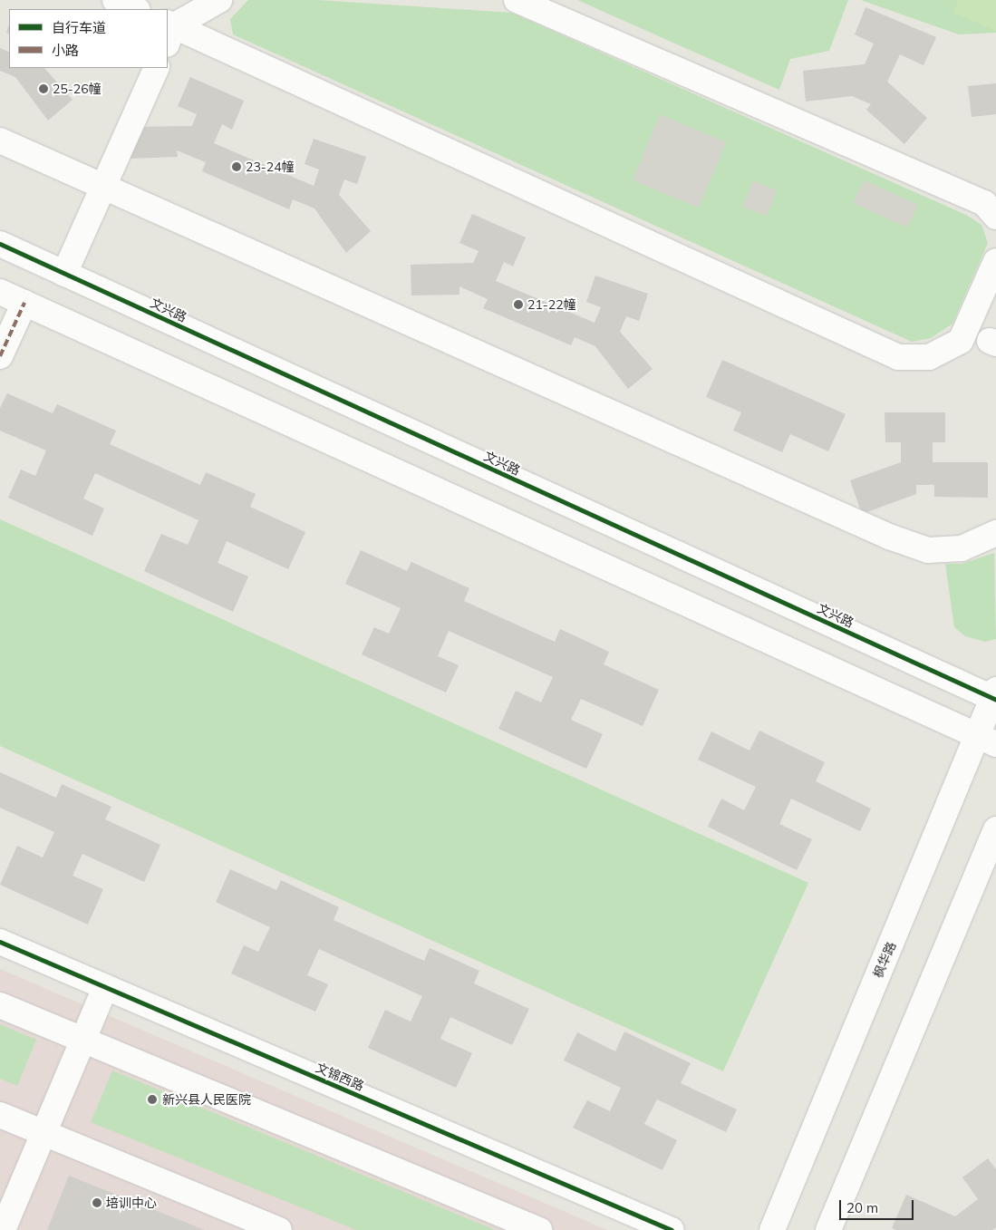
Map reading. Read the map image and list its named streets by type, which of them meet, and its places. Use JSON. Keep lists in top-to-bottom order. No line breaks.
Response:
{"streets":{"street":["文兴路","枫华路","文锦西路"]},"crossings":[["文兴路","枫华路"]],"places":["25-26幢","23-24幢","21-22幢","新兴县人民医院","培训中心"],"legend":["自行车道","小路"],"scale_bar":"20 m"}
